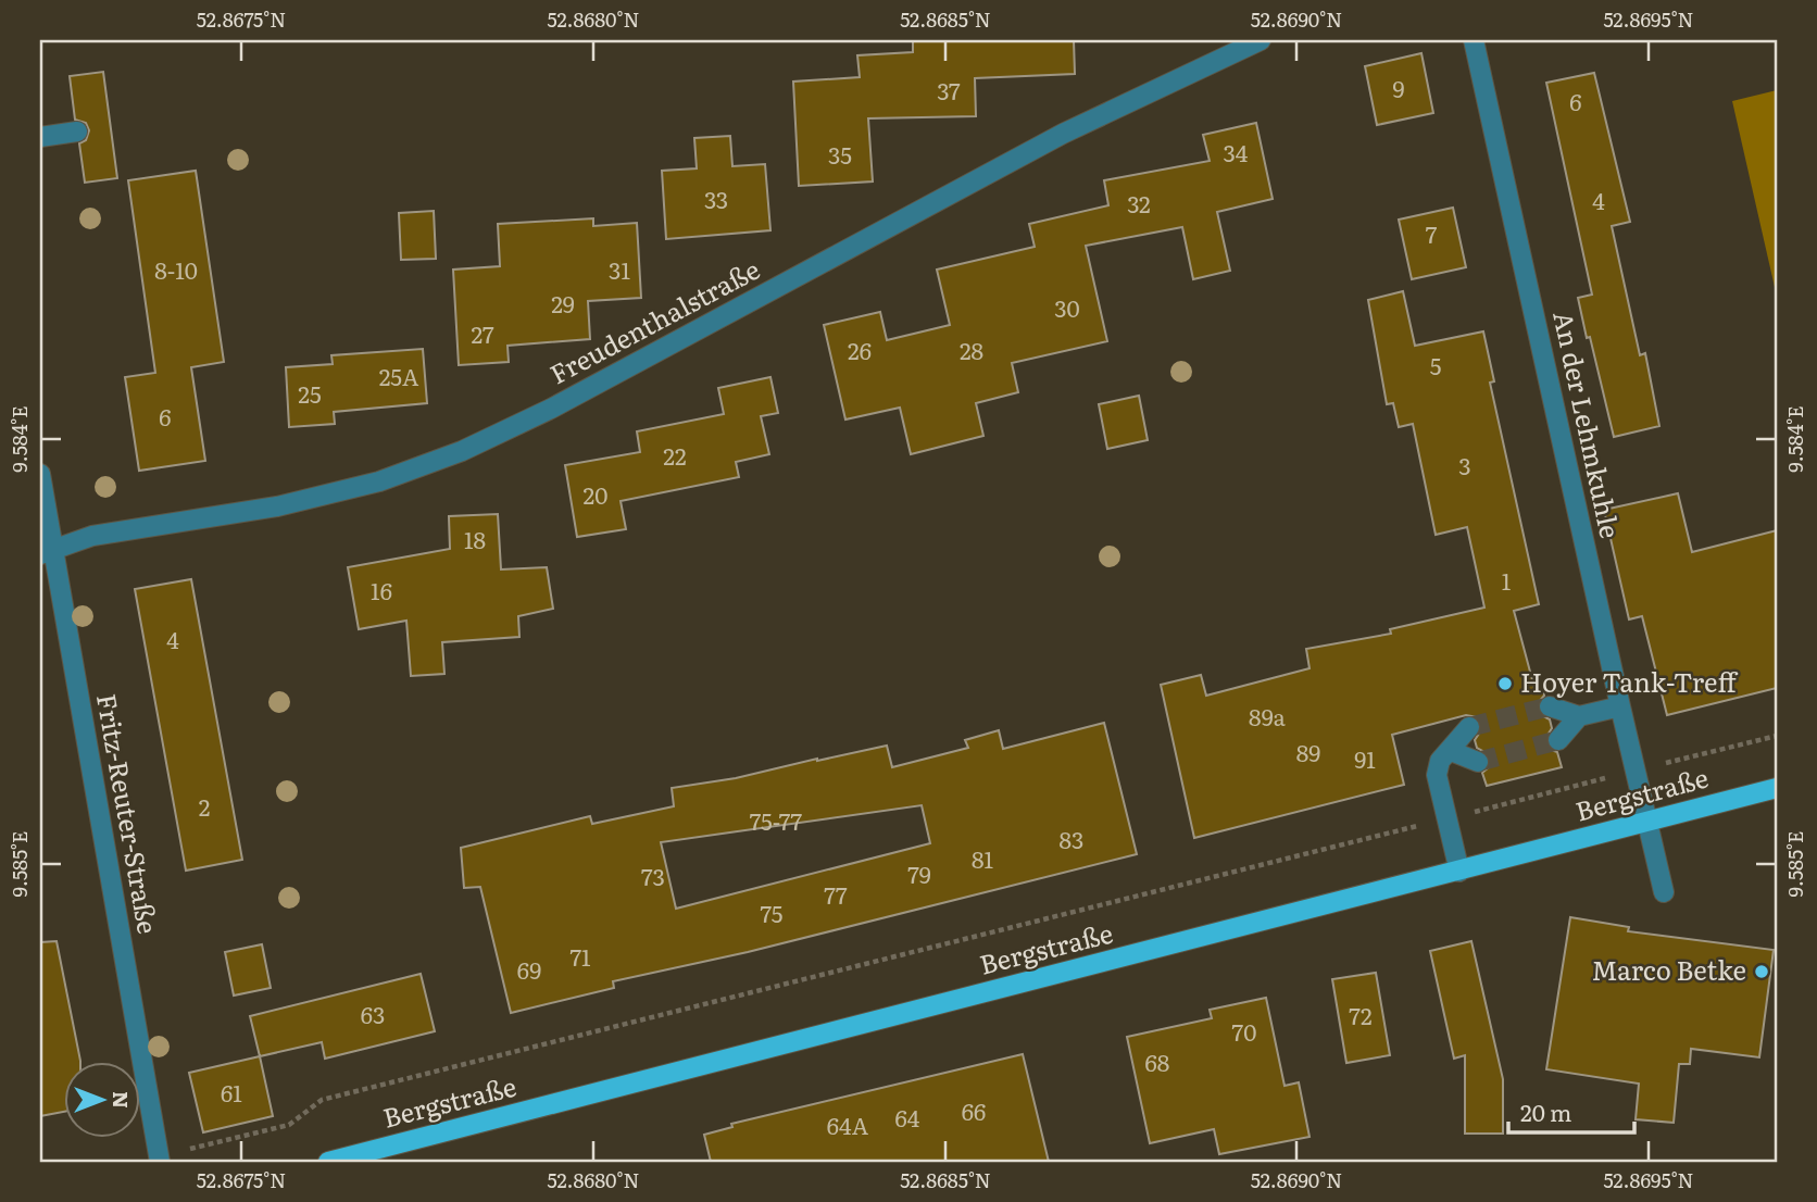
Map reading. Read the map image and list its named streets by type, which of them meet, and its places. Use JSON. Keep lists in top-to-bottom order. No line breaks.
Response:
{"streets":{"main road":["Bergstraße"],"street":["Freudenthalstraße","An der Lehmkuhle","Fritz-Reuter-Straße"]},"crossings":[["Freudenthalstraße","Fritz-Reuter-Straße"],["An der Lehmkuhle","Bergstraße"]],"places":["Hoyer Tank-Treff","Marco Betke"],"house_numbers":["9","37","6","34","35","33","4","32","7","8-10","31","29","30","27","26","28","5","25A","25","6","22","3","20","18","1","16","4","89a","89","91","2","75-77","83","81","79","73","77","75","71","69","63","72","70","68","61","66","64","64A"],"scale_bar":"20 m","north":"right","coordinates":["52.8675°N","52.8680°N","52.8685°N","52.8690°N","52.8695°N","9.584°E","9.585°E"]}
